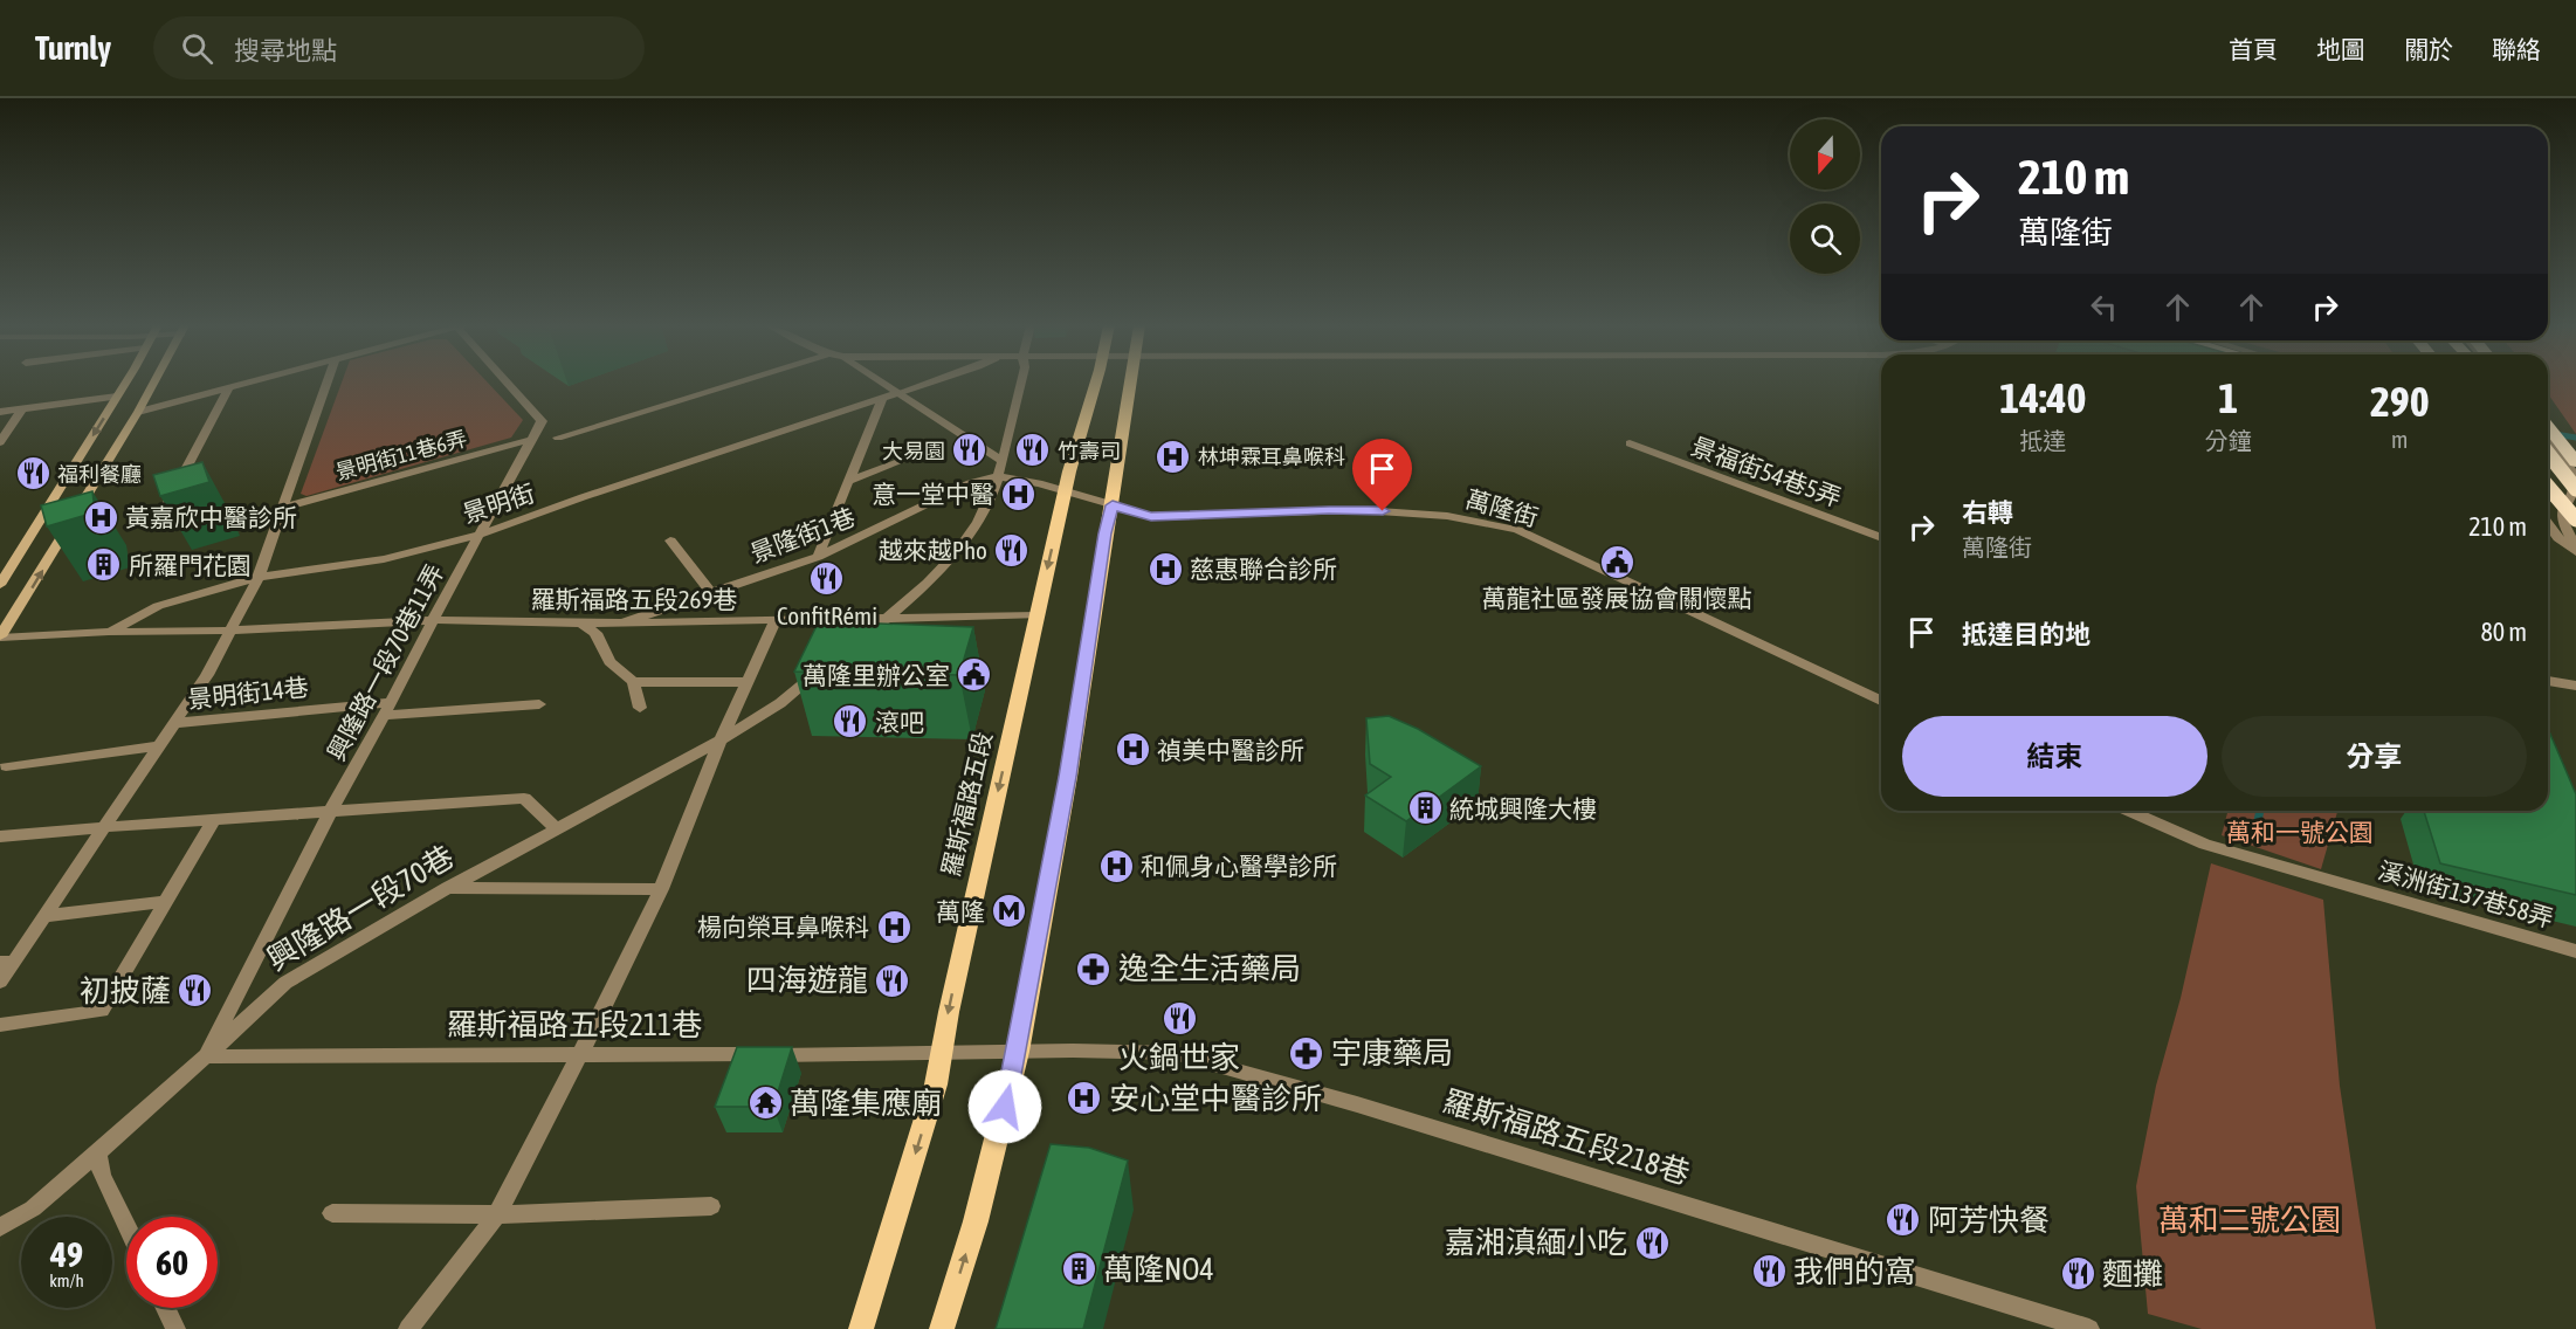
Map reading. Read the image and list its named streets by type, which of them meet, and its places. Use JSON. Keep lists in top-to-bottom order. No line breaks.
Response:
{"streets":{"main road":["羅斯福路五段"],"street":["景明街11巷6弄","景福街54巷5弄","景明街","萬隆街","景隆街1巷","羅斯福路五段269巷","興隆路一段70巷11弄","景明街14巷","溪洲街137巷58弄","興隆路一段70巷","羅斯福路五段211巷","羅斯福路五段218巷"]},"crossings":[["景明街11巷6弄","興隆路一段70巷11弄"],["景明街11巷6弄","景明街14巷"],["景明街","羅斯福路五段269巷"],["景明街","興隆路一段70巷11弄"],["景明街","景明街14巷"],["萬隆街","景隆街1巷"],["萬隆街","羅斯福路五段"],["景隆街1巷","羅斯福路五段269巷"],["羅斯福路五段269巷","興隆路一段70巷11弄"],["羅斯福路五段269巷","景明街14巷"],["羅斯福路五段269巷","羅斯福路五段"],["興隆路一段70巷11弄","景明街14巷"],["興隆路一段70巷11弄","興隆路一段70巷"],["興隆路一段70巷11弄","羅斯福路五段211巷"],["羅斯福路五段","羅斯福路五段211巷"],["羅斯福路五段","羅斯福路五段218巷"],["興隆路一段70巷","羅斯福路五段211巷"],["羅斯福路五段211巷","羅斯福路五段218巷"]],"parks":["萬和一號公園","萬和二號公園"],"places":{"restaurant":["大易園","竹壽司","福利餐廳","越來越Pho","ConfitRémi","滾吧","四海遊龍","初披薩","火鍋世家","阿芳快餐","嘉湘滇緬小吃","我們的窩","麵攤"],"hospital":["林坤霖耳鼻喉科","意一堂中醫","黃嘉欣中醫診所","慈惠聯合診所","禎美中醫診所","和佩身心醫學診所","楊向榮耳鼻喉科","安心堂中醫診所"],"public building":["萬龍社區發展協會關懷點","萬隆里辦公室"],"building":["所羅門花園","統城興隆大樓","萬隆NO4"],"metro station":["萬隆"],"pharmacy":["逸全生活藥局","宇康藥局"],"temple":["萬隆集應廟"]},"north":"bottom","page":{"header":"Turnly","search":"搜尋地點","nav":["首頁","地圖","關於","聯絡"],"turn":["210 m","萬隆街"],"eta":["14:40","抵達","1","分鐘","290","m"],"list":[{"name":"右轉","note":"萬隆街","value":"210 m"},{"name":"抵達目的地","value":"80 m"}],"buttons":["結束","分享"],"speed":"49 km/h","limit":"60"}}
